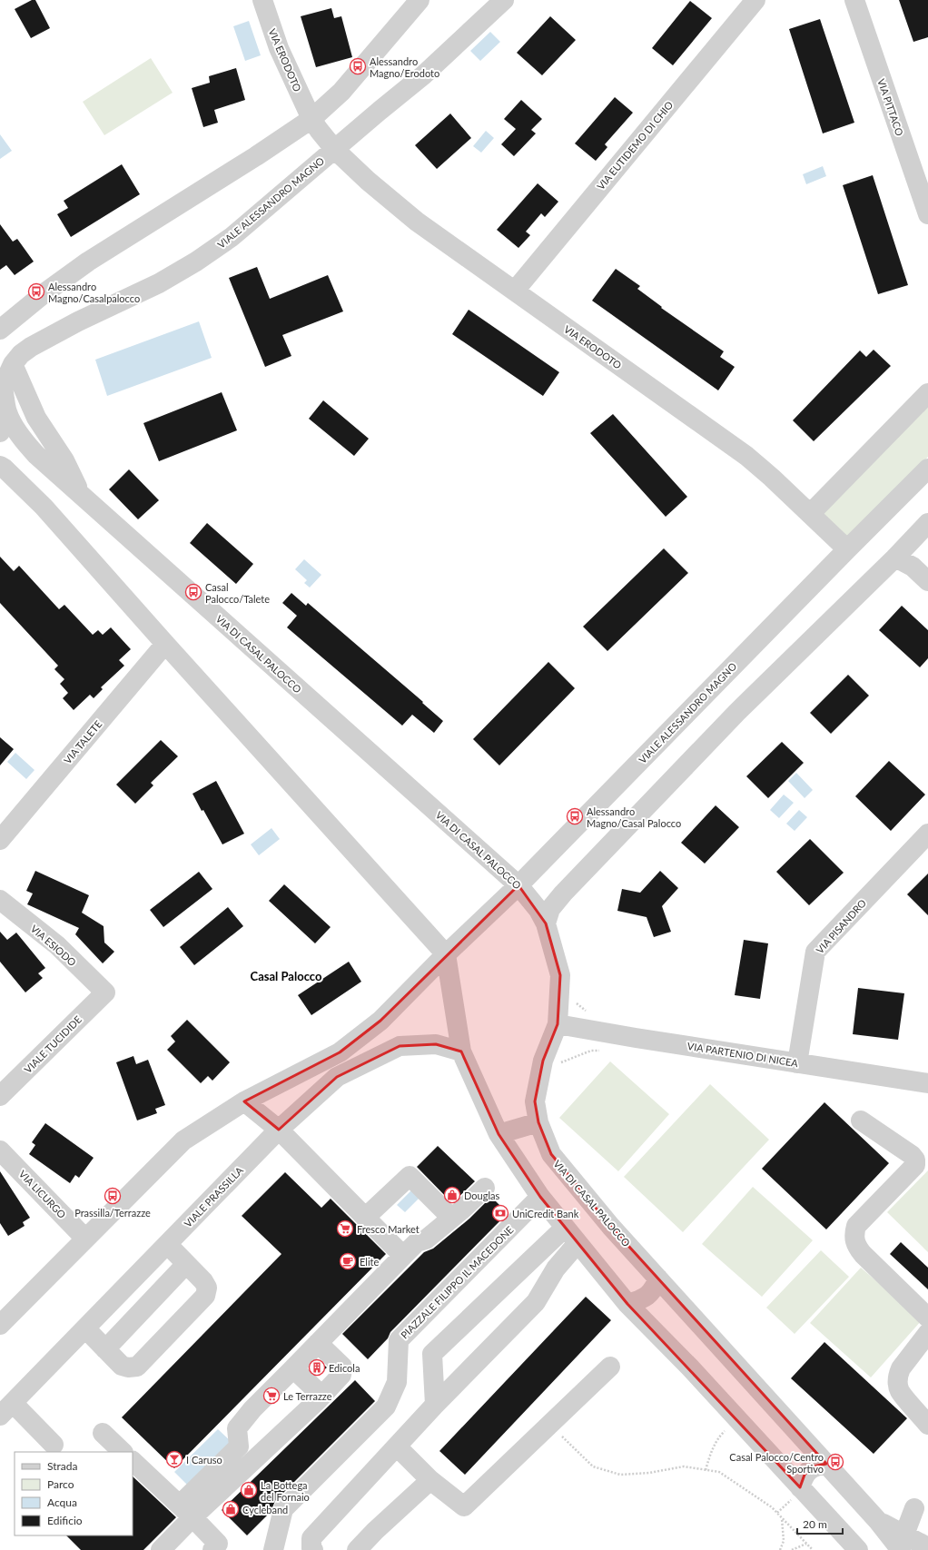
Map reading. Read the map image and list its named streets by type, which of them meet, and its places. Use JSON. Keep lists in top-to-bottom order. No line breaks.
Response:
{"streets":{"street":["VIA ERODOTO","VIA PITTACO","VIA EUTIDEMO DI CHIO","VIALE ALESSANDRO MAGNO","VIA DI CASAL PALOCCO","VIA TALETE","VIA PISANDRO","VIA ESIODO","VIALE TUCIDIDE","VIA PARTENIO DI NICEA","VIA LICURGO","VIALE PRASSILLA","PIAZZALE FILIPPO IL MACEDONE"]},"crossings":[["VIA ERODOTO","VIA EUTIDEMO DI CHIO"],["VIA ERODOTO","VIALE ALESSANDRO MAGNO"],["VIALE ALESSANDRO MAGNO","VIA DI CASAL PALOCCO"],["VIA DI CASAL PALOCCO","VIA PARTENIO DI NICEA"],["VIA PISANDRO","VIA PARTENIO DI NICEA"],["VIA ESIODO","VIALE TUCIDIDE"]],"districts":["Casal Palocco"],"places":{"bus stop":["Alessandro Magno/Erodoto","Alessandro Magno/Casalpalocco","Casal Palocco/Talete","Alessandro Magno/Casal Palocco","Prassilla/Terrazze","Casal Palocco/Centro Sportivo"],"shop":["Douglas","La Bottega del Fornaio","Cycleband"],"bank":["UniCredit Bank"],"supermarket":["Fresco Market","Le Terrazze"],"cafe":["Elite"],"building":["Edicola"],"bar":["I Caruso"]},"legend":["Strada","Parco","Acqua","Edificio"],"scale_bar":"20 m"}
